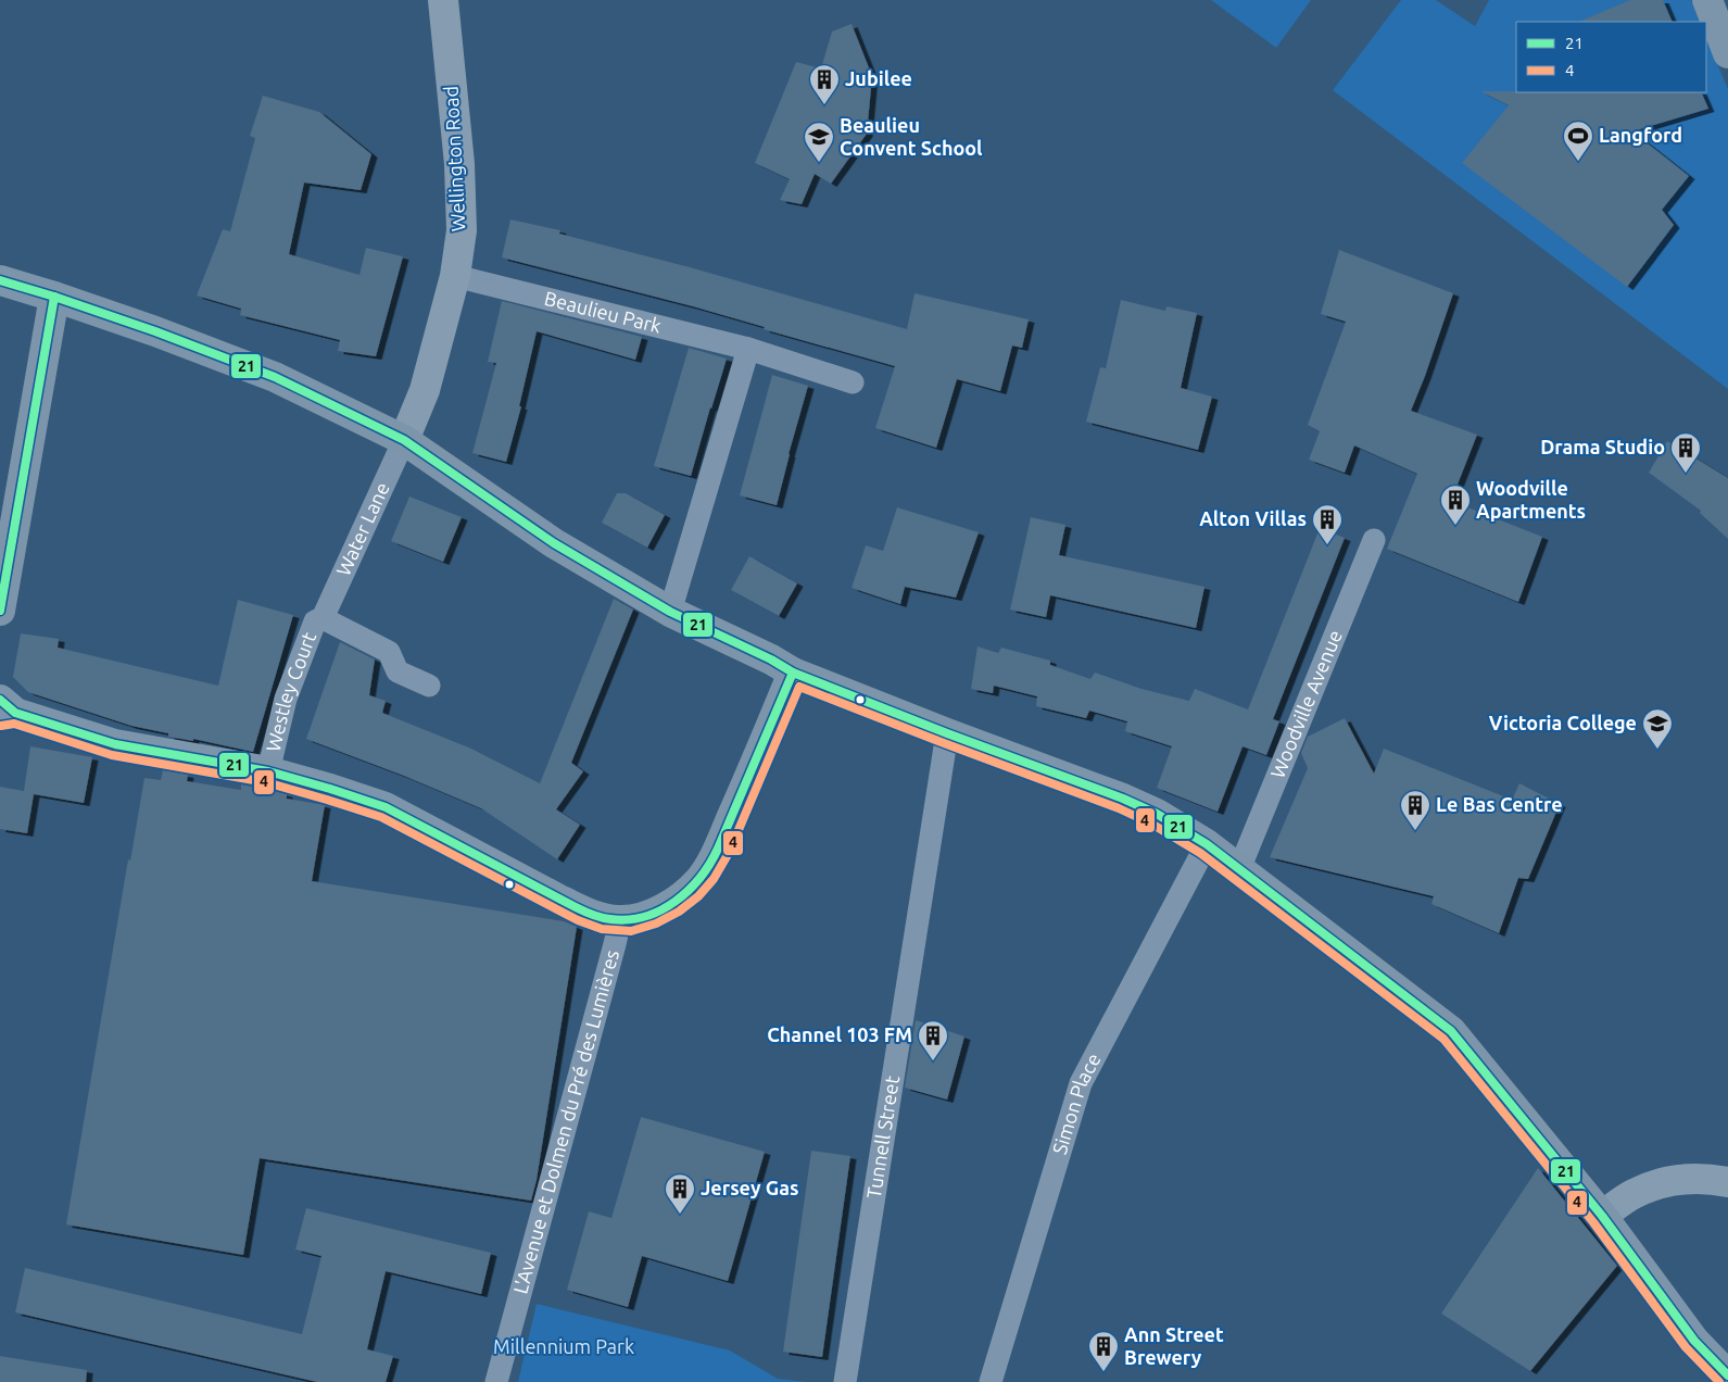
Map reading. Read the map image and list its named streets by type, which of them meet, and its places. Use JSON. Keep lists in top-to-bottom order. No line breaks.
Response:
{"streets":{"main road":["Wellington Road"],"street":["Beaulieu Park","Water Lane","Westley Court","Woodville Avenue","Simon Place","L'Avenue et Dolmen du Pré des Lumières","Tunnell Street"]},"crossings":[["Wellington Road","Beaulieu Park"],["Wellington Road","Water Lane"],["Water Lane","Westley Court"]],"parks":["Millennium Park"],"places":{"building":["Jubilee","Drama Studio","Woodville Apartments","Alton Villas","Le Bas Centre","Channel 103 FM","Jersey Gas","Ann Street Brewery"],"sports":["Langford"],"school or university":["Beaulieu Convent School","Victoria College"]},"lines":["transit line 21","transit line 4"],"legend":["21","4"]}
